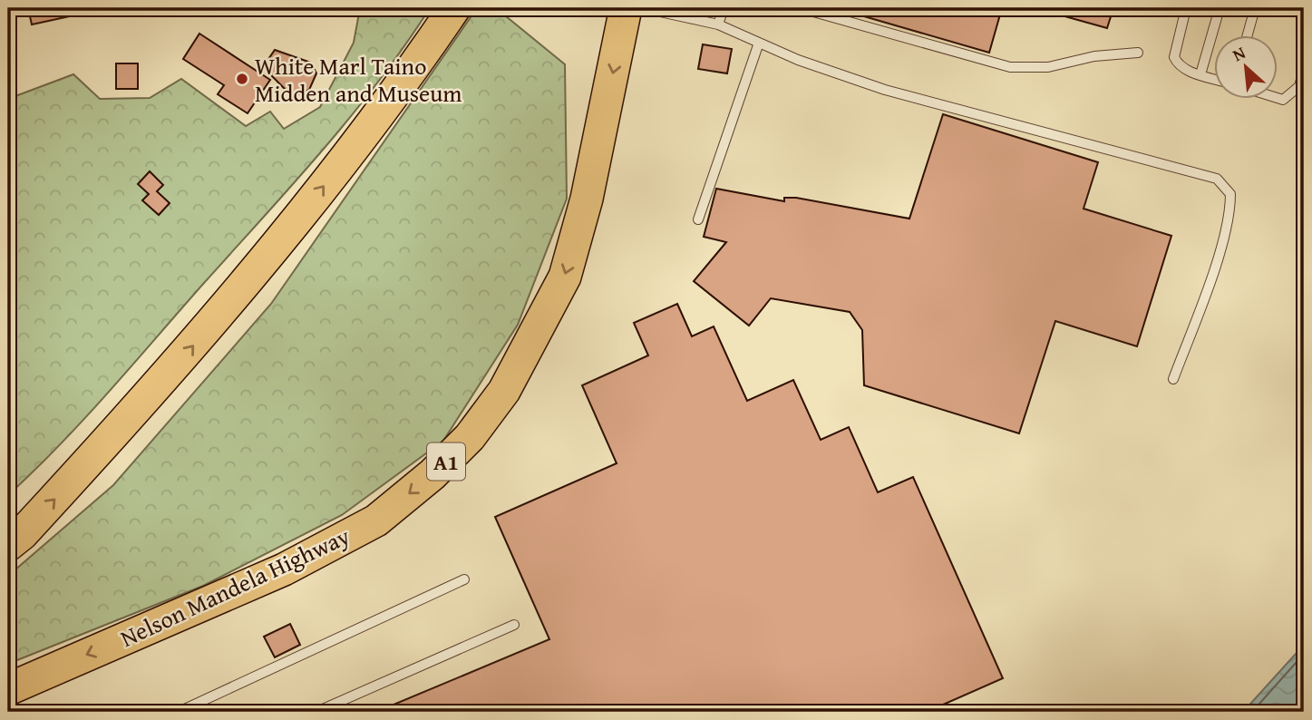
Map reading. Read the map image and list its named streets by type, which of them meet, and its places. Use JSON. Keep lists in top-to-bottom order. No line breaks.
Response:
{"streets":{"highway":["A1","Nelson Mandela Highway"]},"places":["White Marl Taino Midden and Museum"],"north":"top left"}
